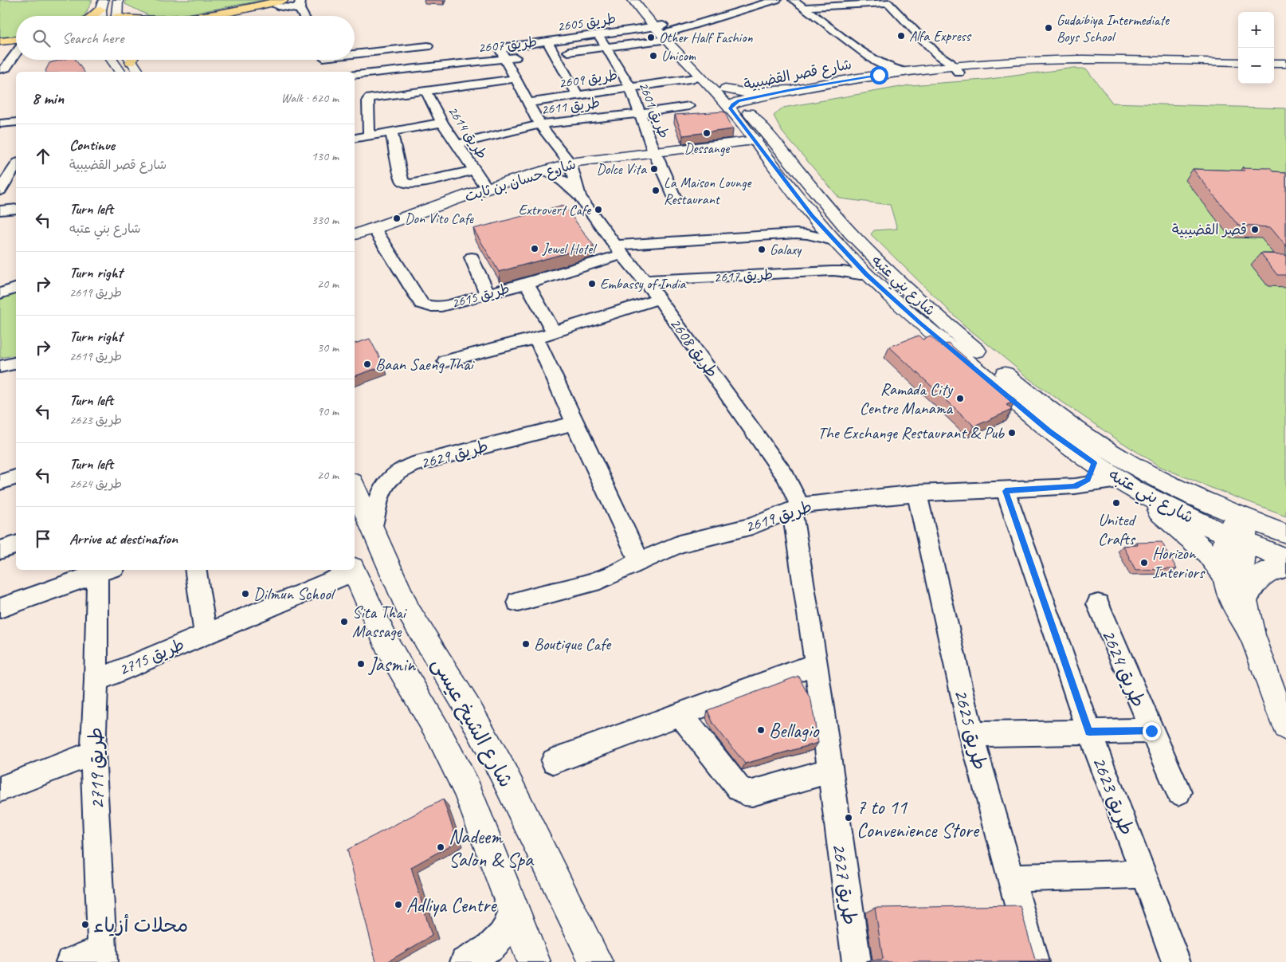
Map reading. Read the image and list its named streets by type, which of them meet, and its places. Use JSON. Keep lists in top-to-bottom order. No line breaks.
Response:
{"streets":{"main road":["شارع قصر القضيبية","شارع حسان بن ثابت","شارع بني عتبه","شارع الشيخ عيسى"],"street":["طريق 2605","طريق 2607","طريق 2609","طريق 2611","طريق 2601","طريق 2614","طريق 2617","طريق 2615","طريق 2608","طريق 2629","طريق 2619","طريق 2715","طريق 2624","طريق 2625","طريق 2719","طريق 2623","طريق 2627"]},"crossings":[["طريق 2605","طريق 2607"],["طريق 2605","طريق 2601"],["طريق 2605","شارع بني عتبه"],["طريق 2605","طريق 2608"],["طريق 2607","طريق 2601"],["طريق 2607","شارع بني عتبه"],["طريق 2607","طريق 2608"],["شارع قصر القضيبية","شارع بني عتبه"],["طريق 2609","طريق 2601"],["طريق 2609","شارع بني عتبه"],["طريق 2609","طريق 2608"],["طريق 2611","طريق 2601"],["طريق 2611","طريق 2614"],["طريق 2611","طريق 2608"],["طريق 2601","شارع حسان بن ثابت"],["طريق 2614","شارع حسان بن ثابت"],["طريق 2614","طريق 2608"],["شارع حسان بن ثابت","شارع بني عتبه"],["شارع حسان بن ثابت","طريق 2615"],["شارع حسان بن ثابت","طريق 2608"],["طريق 2617","شارع بني عتبه"],["طريق 2617","طريق 2608"],["شارع بني عتبه","طريق 2615"],["شارع بني عتبه","طريق 2619"],["طريق 2615","طريق 2608"],["طريق 2608","طريق 2619"],["طريق 2608","طريق 2627"],["طريق 2629","شارع الشيخ عيسى"],["طريق 2619","طريق 2625"],["طريق 2619","طريق 2623"],["طريق 2619","طريق 2627"],["طريق 2715","طريق 2719"],["طريق 2624","طريق 2625"],["طريق 2624","طريق 2623"]],"places":["Gudaibiya Intermediate Boys School","Alfa Express","Other Half Fashion","Unicom","Dessange","Dolce Vita","La Maison Lounge Restaurant","Extrovert Cafe","Don Vito Cafe","قصر القضيبية","Jewel Hotel","Galaxy","Embassy of India","Baan Saeng Thai","Ramada City Centre Manama","The Exchange Restaurant & Pub","United Crafts","Horizon Interiors","Dilmun School","Sita Thai Massage","Boutique Cafe","Jasmin","Bellagio","7 to 11 Convenience Store","Nadeem Salon & Spa","Adliya Centre","محلات أزياء"],"page":{"map_buttons":["+","−"],"search":"Search here","heading":["8 min","Walk · 620 m"],"list":[["Continue","شارع قصر القضيبية","130 m"],["Turn left","شارع بني عتبه","330 m"],["Turn right","طريق 2619","20 m"],["Turn right","طريق 2619","30 m"],["Turn left","طريق 2623","90 m"],["Turn left","طريق 2624","20 m"],"Arrive at destination"]}}
